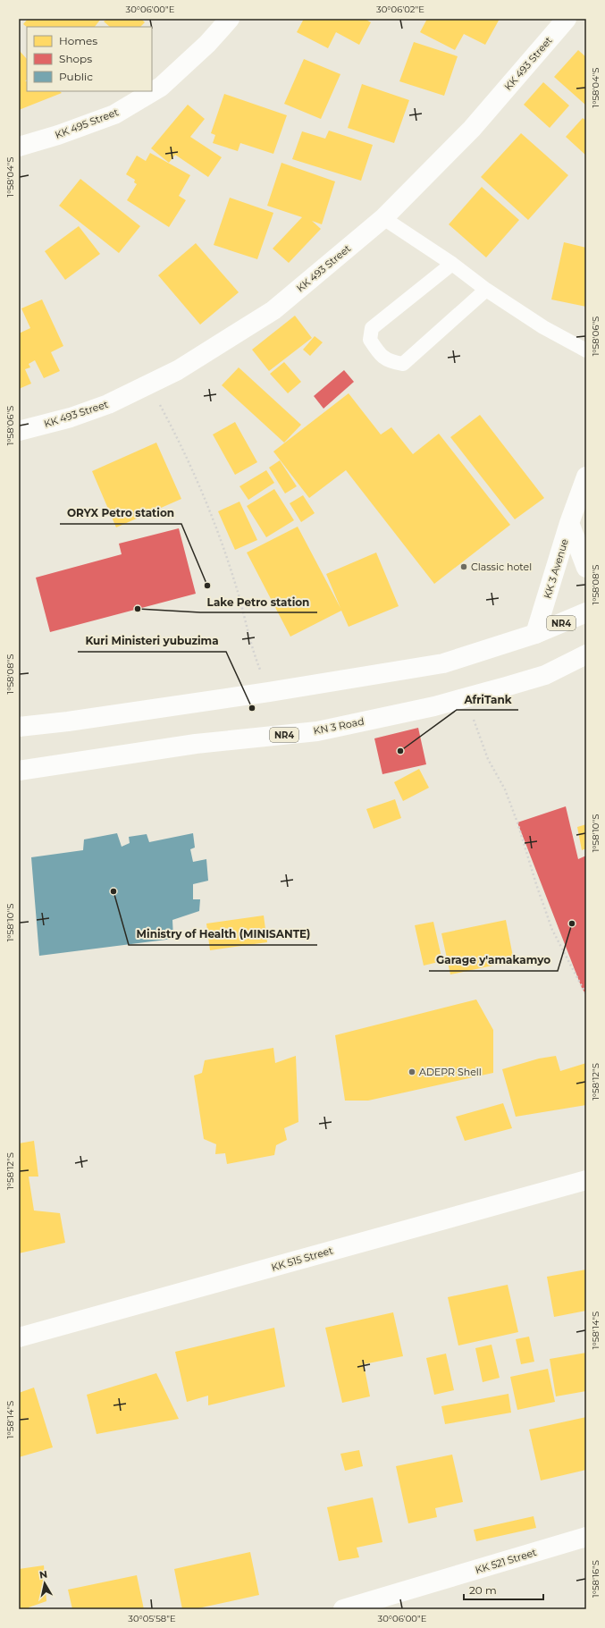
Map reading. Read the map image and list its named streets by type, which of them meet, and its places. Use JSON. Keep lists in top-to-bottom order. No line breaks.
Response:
{"streets":{"main road":["KK 493 Street","KK 495 Street","KK 3 Avenue","NR4","KN 3 Road","KK 515 Street","KK 521 Street"]},"crossings":[["KK 3 Avenue","NR4"]],"places":["Classic hotel","ORYX Petro station","Lake Petro station","Kuri Ministeri yubuzima","AfriTank","Ministry of Health (MINISANTE)","Garage y'amakamyo","ADEPR Shell"],"legend":["Homes","Shops","Public"],"scale_bar":"20 m","north":"top","coordinates":["30°06'00\"E","30°06'02\"E","1°58'04\"S","1°58'06\"S","1°58'08\"S","1°58'10\"S","1°58'12\"S","1°58'14\"S","1°58'16\"S","30°05'58\"E"]}
